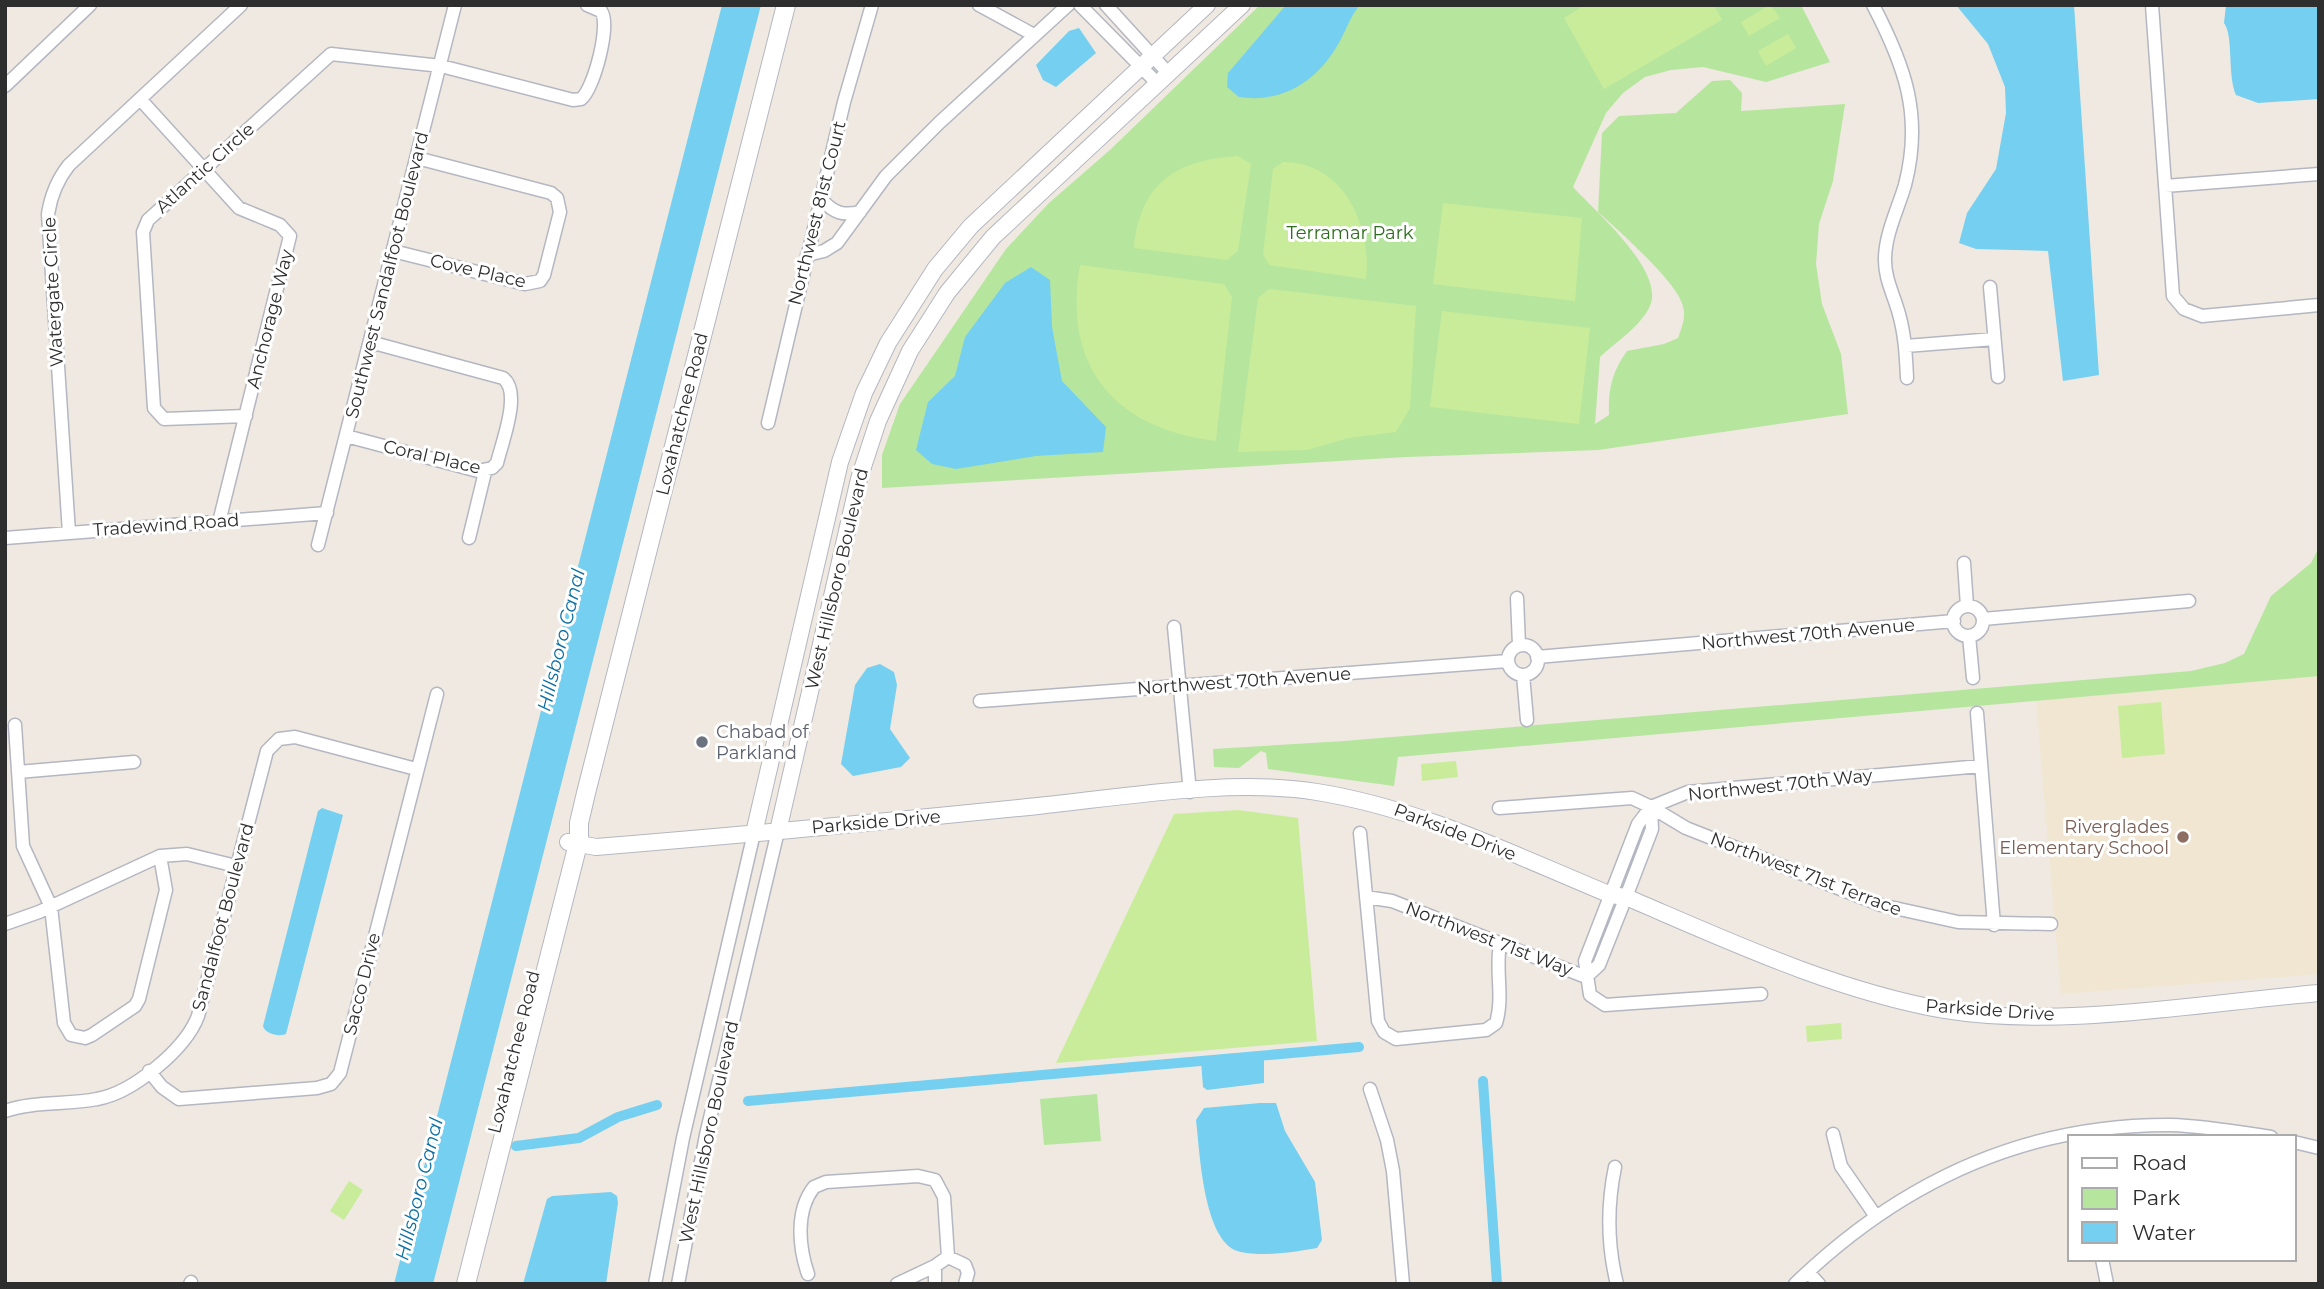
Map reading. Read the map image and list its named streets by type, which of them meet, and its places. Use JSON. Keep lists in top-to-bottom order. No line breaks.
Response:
{"streets":{"main road":["Loxahatchee Road"],"street":["Atlantic Circle","Northwest 81st Court","Cove Place","Southwest Sandalfoot Boulevard","Watergate Circle","Anchorage Way","Coral Place","Tradewind Road","West Hillsboro Boulevard","Northwest 70th Avenue","Northwest 70th Way","Parkside Drive","Northwest 71st Terrace","Sandalfoot Boulevard","Northwest 71st Way","Sacco Drive"]},"crossings":[["Atlantic Circle","Southwest Sandalfoot Boulevard"],["Atlantic Circle","Anchorage Way"],["Cove Place","Southwest Sandalfoot Boulevard"],["Southwest Sandalfoot Boulevard","Coral Place"],["Southwest Sandalfoot Boulevard","Tradewind Road"],["Watergate Circle","Anchorage Way"],["Watergate Circle","Tradewind Road"],["Anchorage Way","Tradewind Road"],["Loxahatchee Road","Parkside Drive"],["West Hillsboro Boulevard","Parkside Drive"],["Northwest 70th Way","Northwest 71st Terrace"],["Sandalfoot Boulevard","Sacco Drive"]],"water":["Hillsboro Canal"],"parks":["Terramar Park"],"places":["Chabad of Parkland","Riverglades Elementary School"],"legend":["Road","Park","Water"]}
